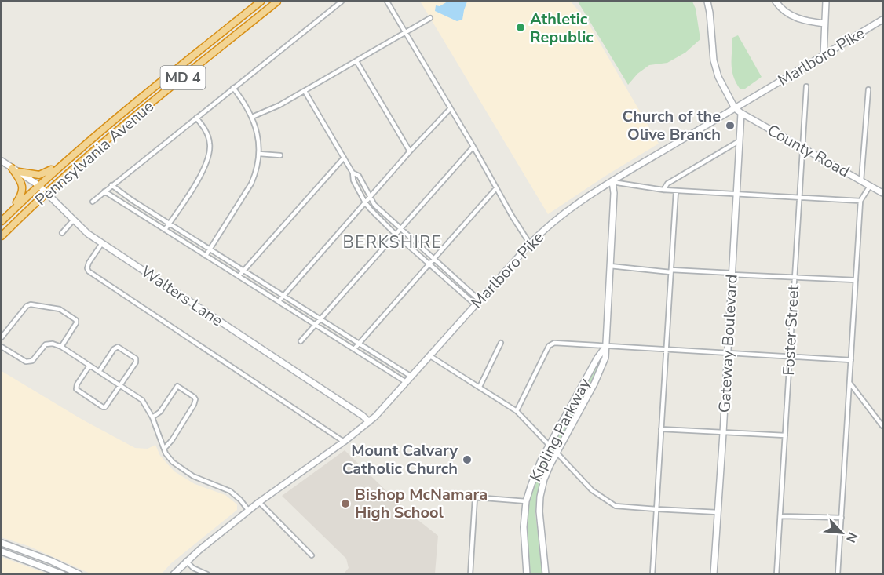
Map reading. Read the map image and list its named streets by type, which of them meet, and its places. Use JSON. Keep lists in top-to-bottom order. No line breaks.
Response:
{"streets":{"highway":["MD 4","Pennsylvania Avenue"],"street":["Marlboro Pike","County Road","Walters Lane","Foster Street","Gateway Boulevard","Kipling Parkway"]},"crossings":[["Marlboro Pike","County Road"],["Marlboro Pike","Walters Lane"],["Marlboro Pike","Kipling Parkway"],["County Road","Foster Street"],["County Road","Gateway Boulevard"],["Pennsylvania Avenue","Walters Lane"]],"districts":["BERKSHIRE"],"places":["Athletic Republic","Church of the Olive Branch","Mount Calvary Catholic Church","Bishop McNamara High School"],"north":"bottom right"}
